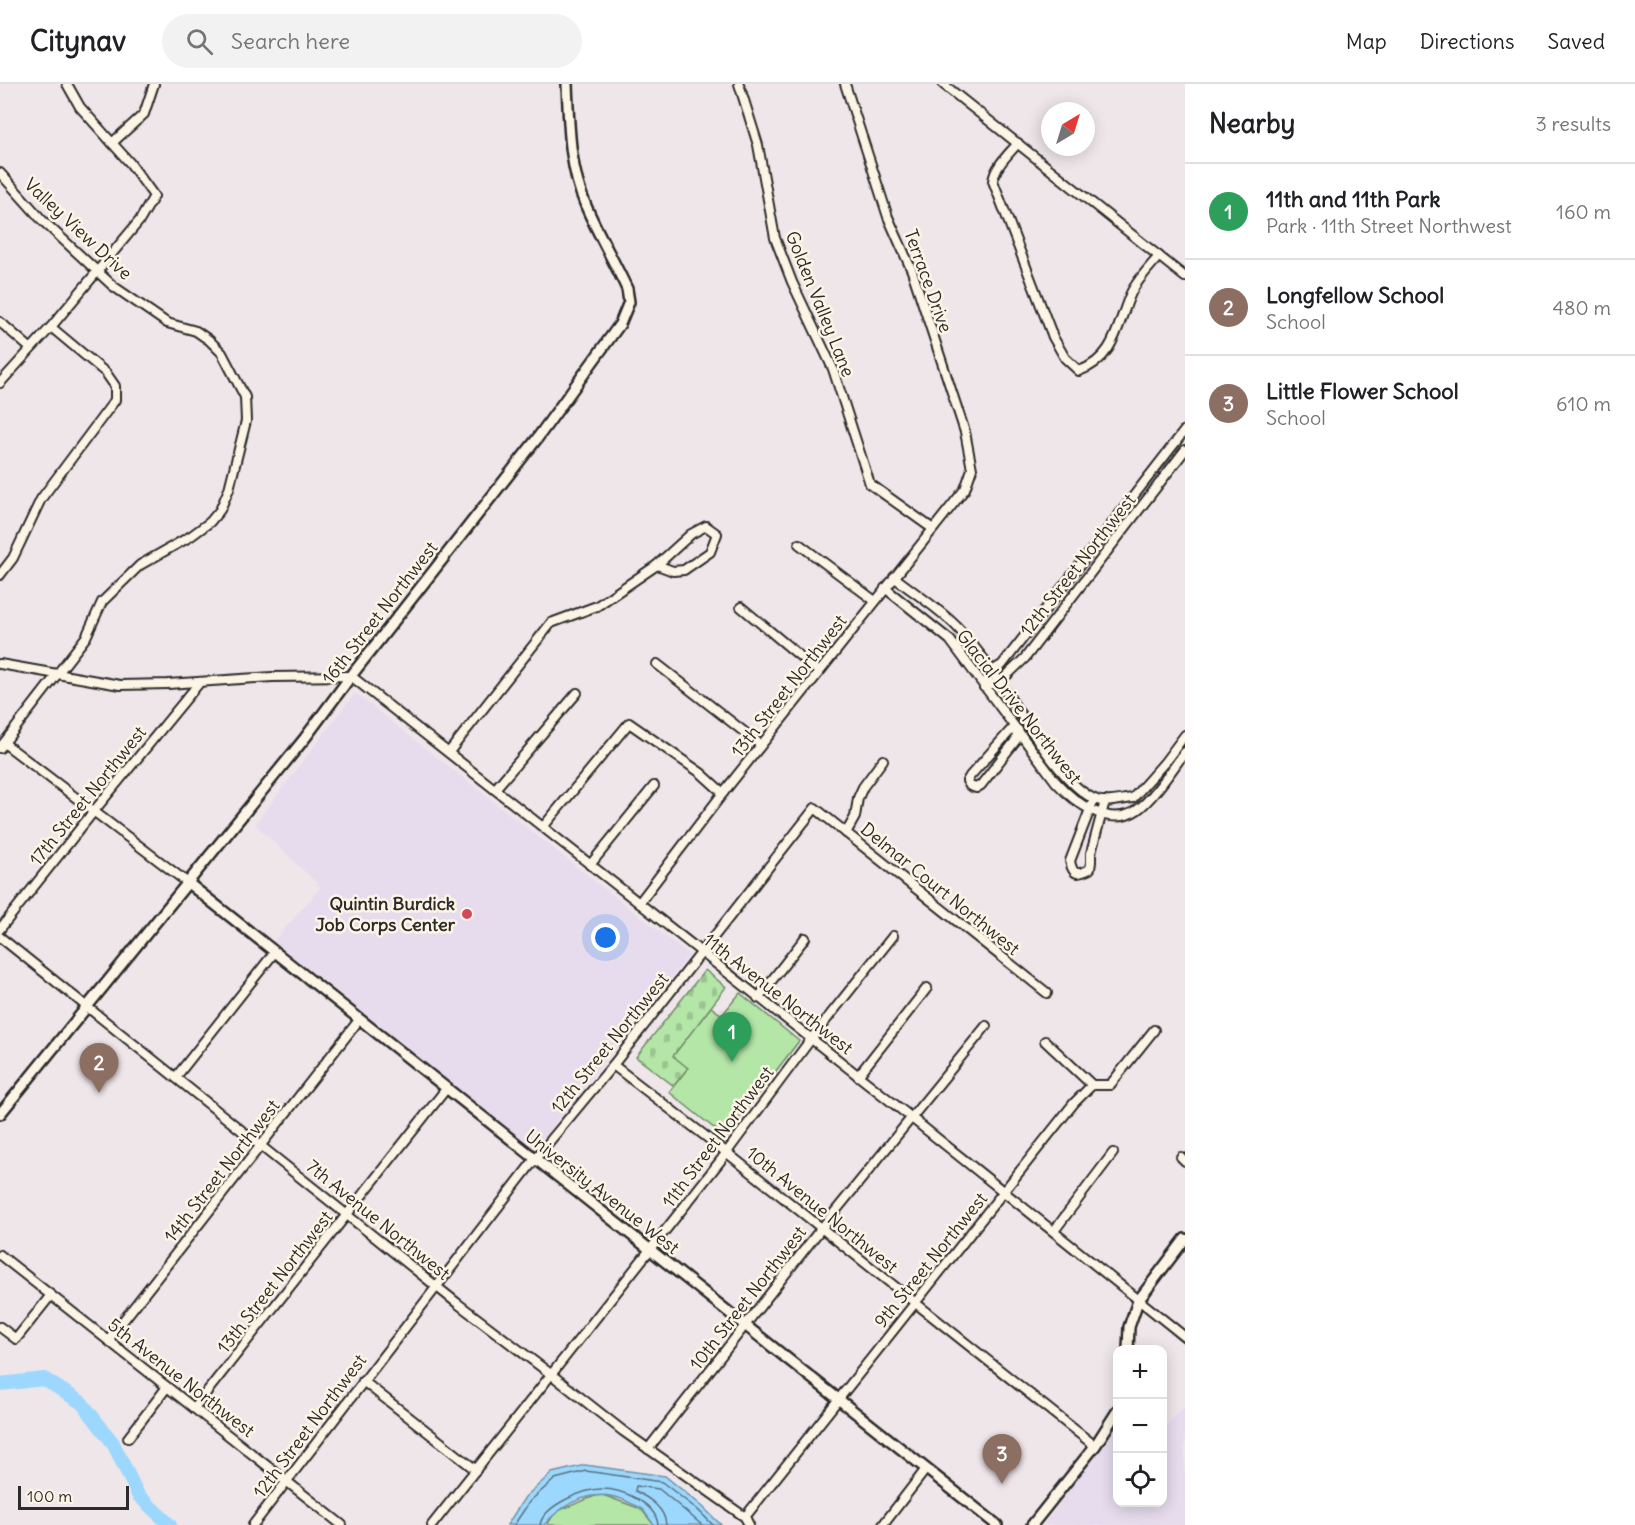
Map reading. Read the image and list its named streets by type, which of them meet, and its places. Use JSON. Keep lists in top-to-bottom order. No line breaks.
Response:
{"streets":{"street":["Valley View Drive","Terrace Drive","Golden Valley Lane","12th Street Northwest","16th Street Northwest","13th Street Northwest","Glacial Drive Northwest","17th Street Northwest","Delmar Court Northwest","11th Avenue Northwest","11th Street Northwest","14th Street Northwest","University Avenue West","10th Avenue Northwest","7th Avenue Northwest","9th Street Northwest","10th Street Northwest","5th Avenue Northwest"]},"crossings":[["Terrace Drive","13th Street Northwest"],["Golden Valley Lane","13th Street Northwest"],["12th Street Northwest","Glacial Drive Northwest"],["12th Street Northwest","Delmar Court Northwest"],["12th Street Northwest","11th Avenue Northwest"],["12th Street Northwest","University Avenue West"],["12th Street Northwest","10th Avenue Northwest"],["12th Street Northwest","7th Avenue Northwest"],["12th Street Northwest","5th Avenue Northwest"],["16th Street Northwest","11th Avenue Northwest"],["16th Street Northwest","University Avenue West"],["16th Street Northwest","7th Avenue Northwest"],["13th Street Northwest","Glacial Drive Northwest"],["13th Street Northwest","11th Avenue Northwest"],["13th Street Northwest","University Avenue West"],["13th Street Northwest","7th Avenue Northwest"],["13th Street Northwest","5th Avenue Northwest"],["11th Avenue Northwest","11th Street Northwest"],["11th Avenue Northwest","9th Street Northwest"],["11th Avenue Northwest","10th Street Northwest"],["11th Street Northwest","University Avenue West"],["11th Street Northwest","10th Avenue Northwest"],["11th Street Northwest","7th Avenue Northwest"],["14th Street Northwest","University Avenue West"],["14th Street Northwest","7th Avenue Northwest"],["14th Street Northwest","5th Avenue Northwest"],["University Avenue West","9th Street Northwest"],["University Avenue West","10th Street Northwest"],["10th Avenue Northwest","9th Street Northwest"],["10th Avenue Northwest","10th Street Northwest"],["7th Avenue Northwest","9th Street Northwest"],["7th Avenue Northwest","10th Street Northwest"]],"places":["Quintin Burdick Job Corps Center"],"scale_bar":"100 m","north":"top right","page":{"header":"Citynav","search":"Search here","nav":["Map","Directions","Saved"],"heading":["Nearby","3 results"],"list":[{"mark":"1","name":"11th and 11th Park","note":"Park · 11th Street Northwest","value":"160 m"},{"mark":"2","name":"Longfellow School","note":"School","value":"480 m"},{"mark":"3","name":"Little Flower School","note":"School","value":"610 m"}],"pins":["1","2","3"],"map_buttons":["+","−"],"scale":"100 m"}}
